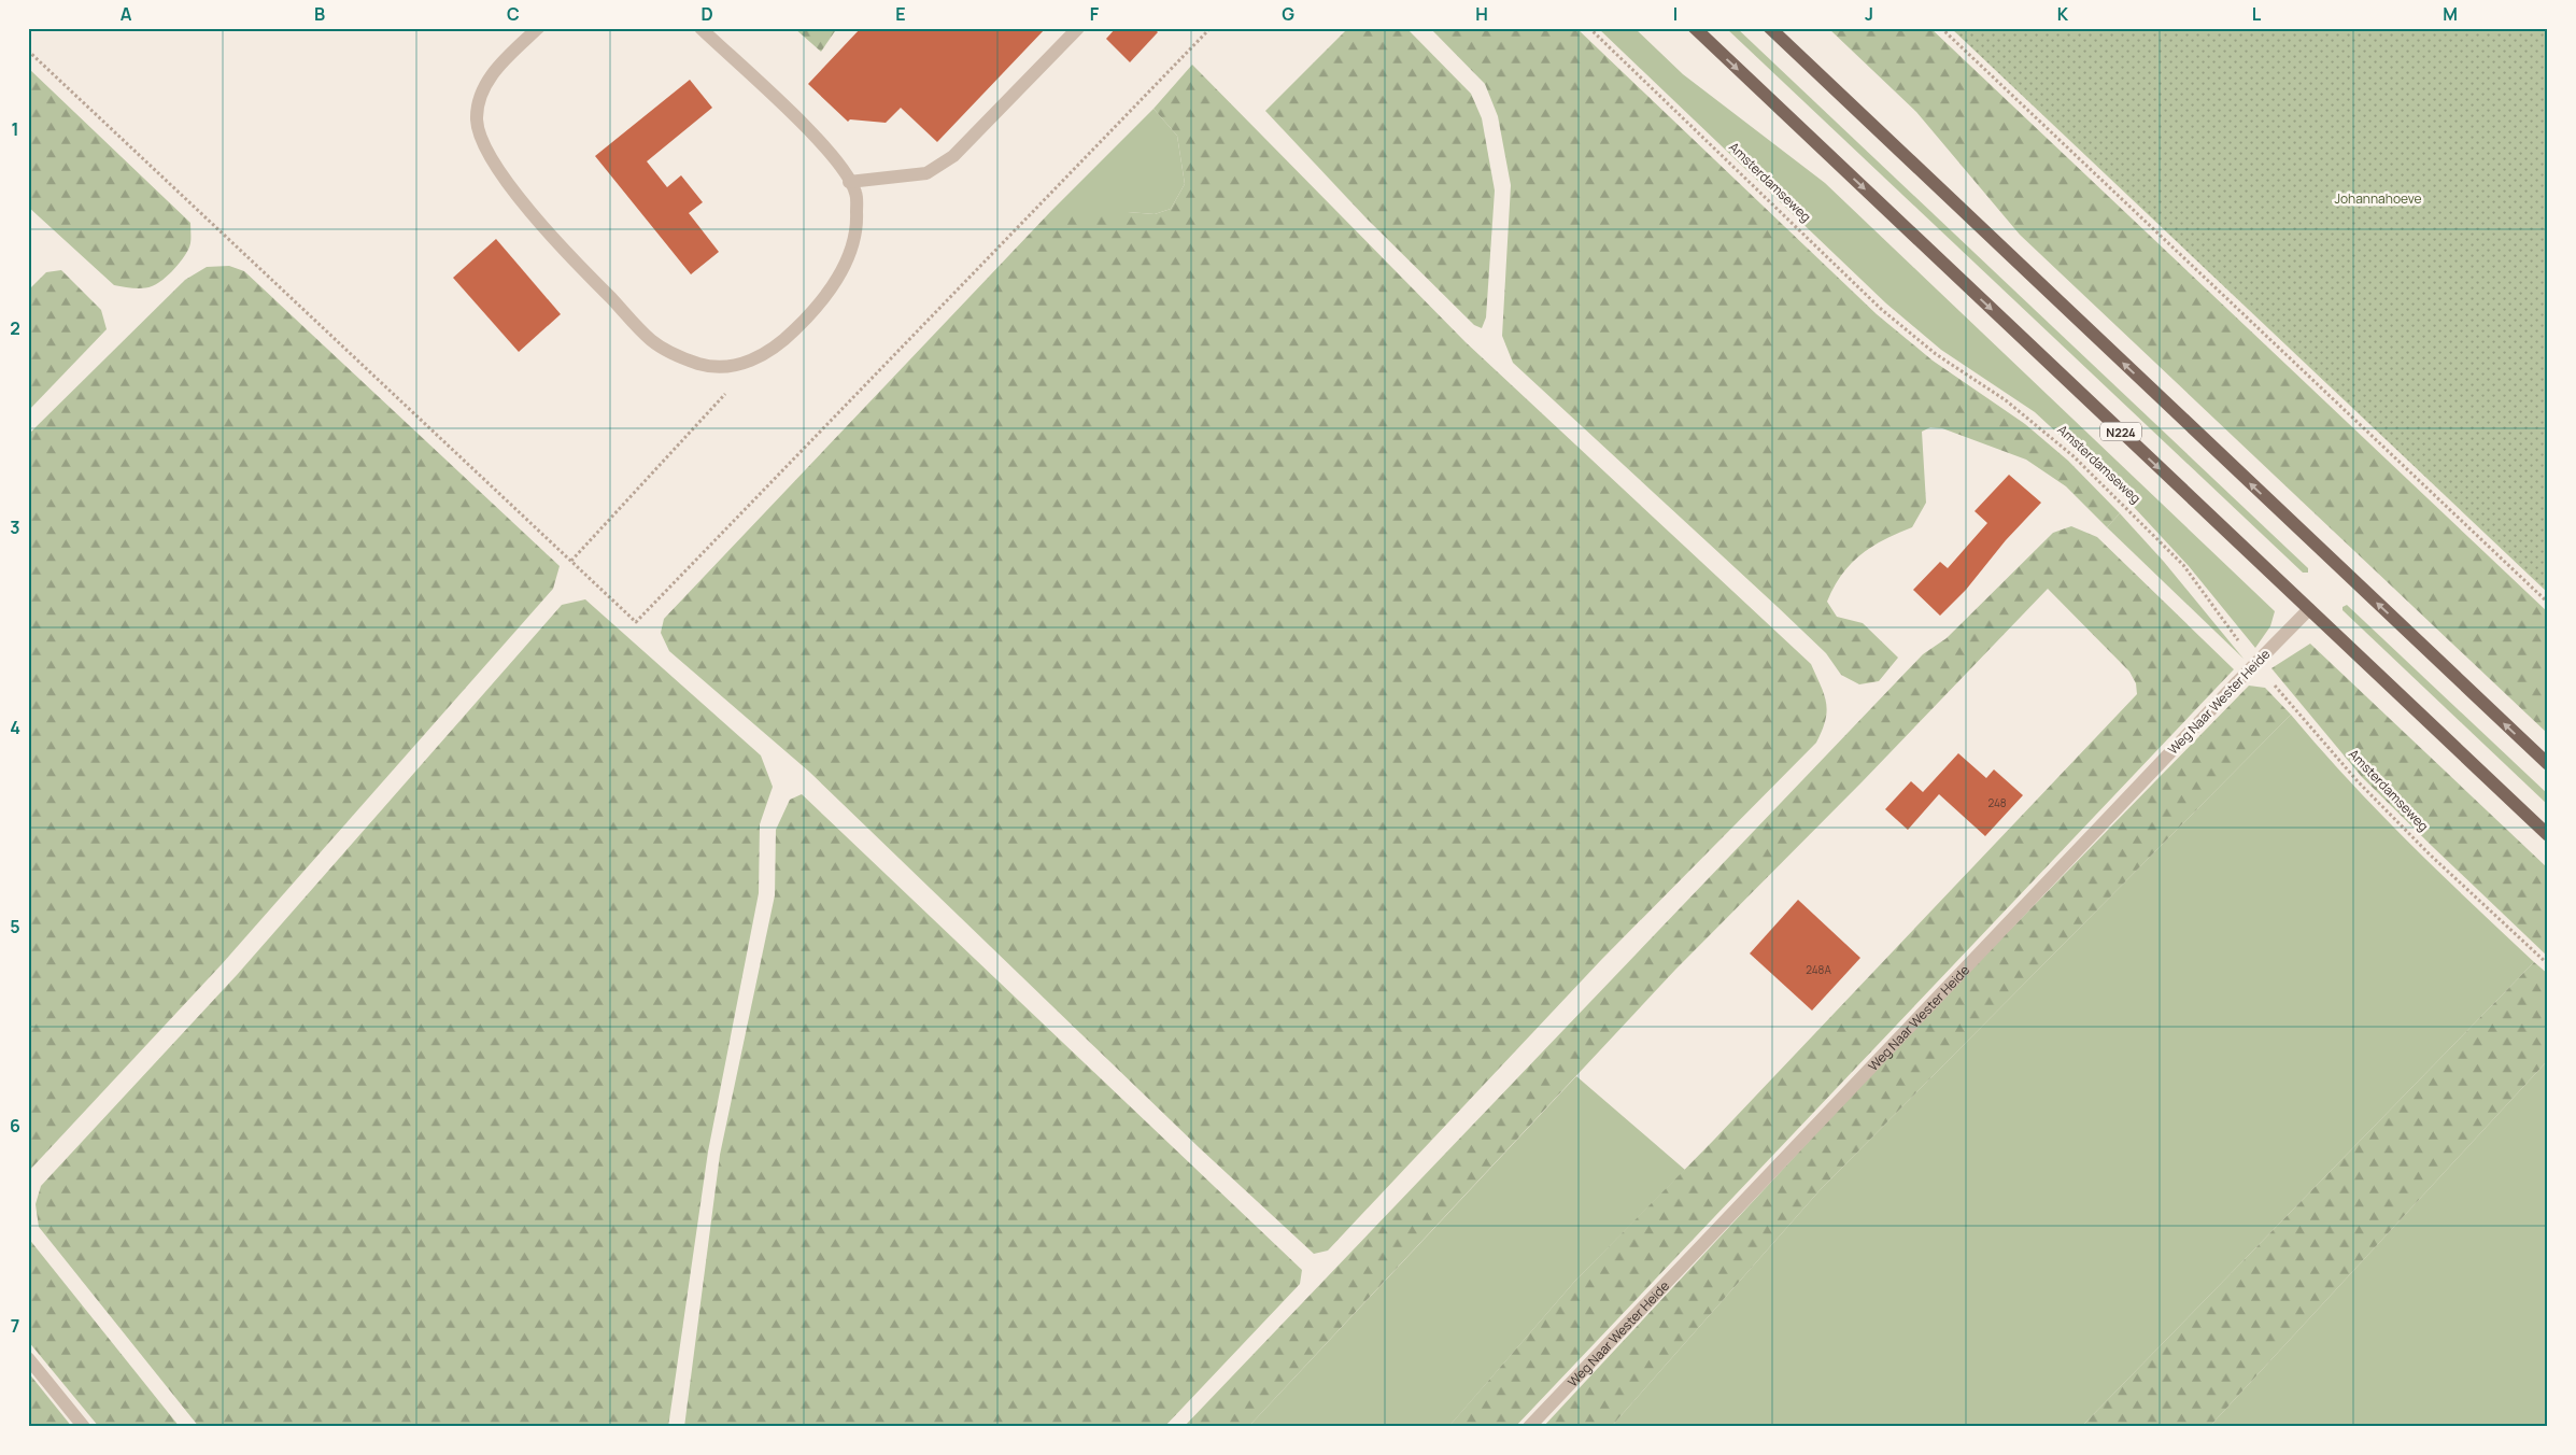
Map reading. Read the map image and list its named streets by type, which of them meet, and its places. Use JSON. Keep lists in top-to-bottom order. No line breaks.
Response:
{"streets":{"main road":["N224"],"street":["Weg Naar Wester Heide"],"path":["Amsterdamseweg"]},"crossings":[["Amsterdamseweg","Weg Naar Wester Heide"],["N224","Weg Naar Wester Heide"]],"parks":["Johannahoeve"],"house_numbers":["248","248A"],"grid":{"columns":["A","B","C","D","E","F","G","H","I","J","K","L","M"],"rows":["1","2","3","4","5","6","7"]}}
